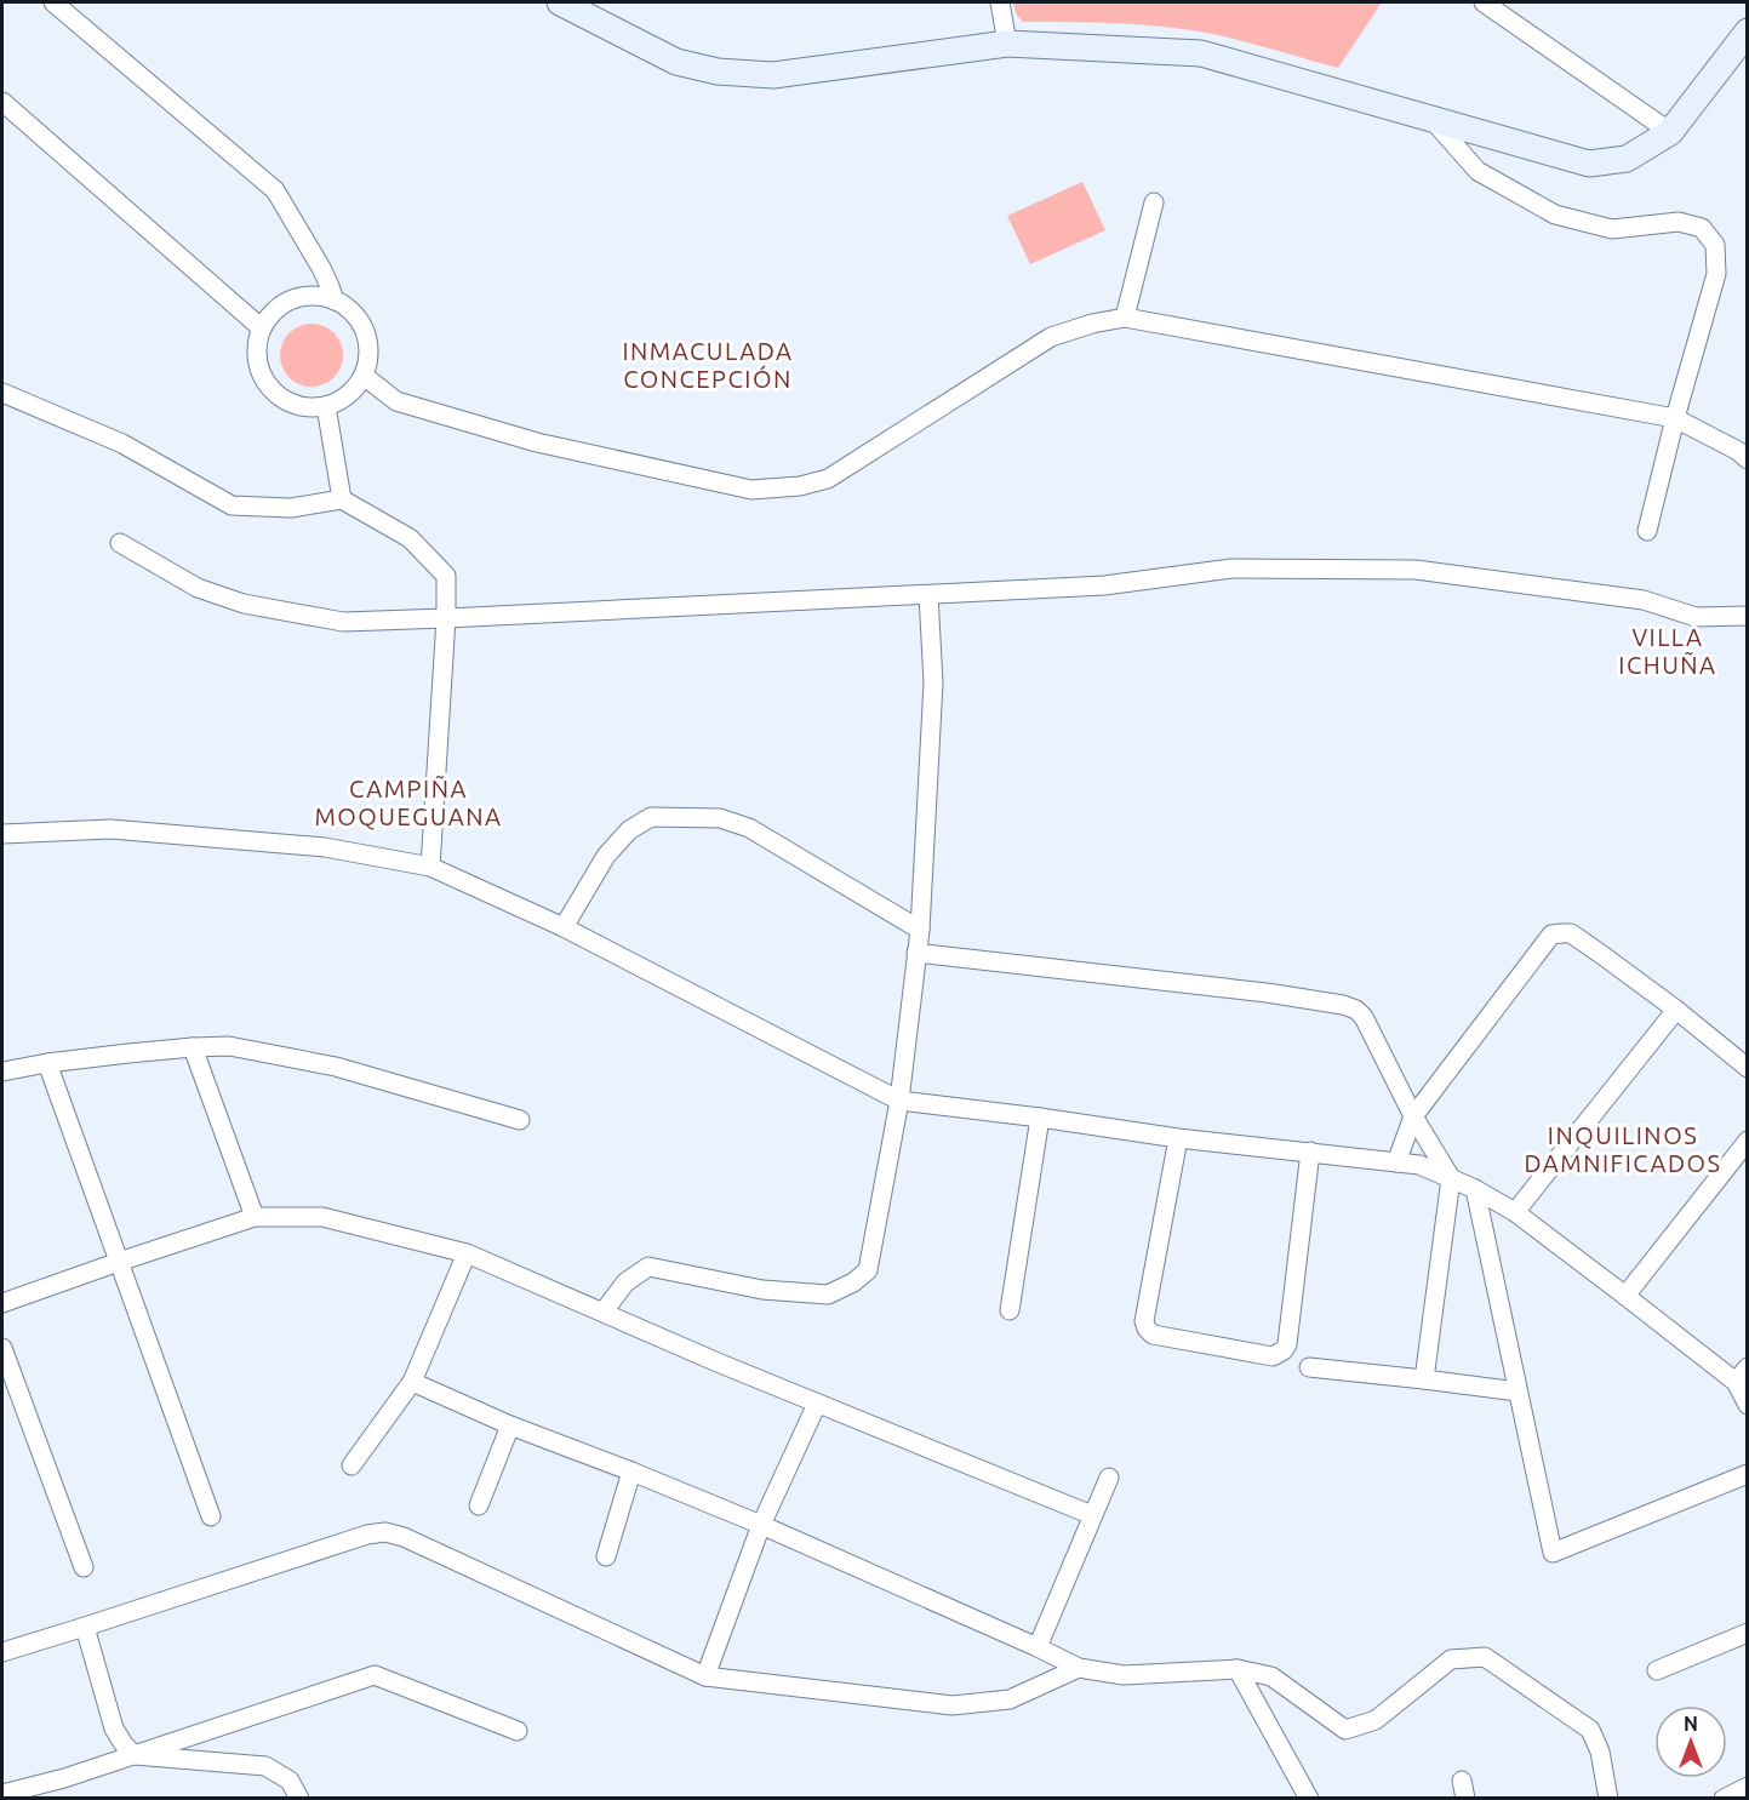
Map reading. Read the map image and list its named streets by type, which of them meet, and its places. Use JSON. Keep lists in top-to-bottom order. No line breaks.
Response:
{"districts":["INMACULADA CONCEPCIÓN","VILLA ICHUÑA","CAMPIÑA MOQUEGUANA","INQUILINOS DAMNIFICADOS"],"north":"top"}
